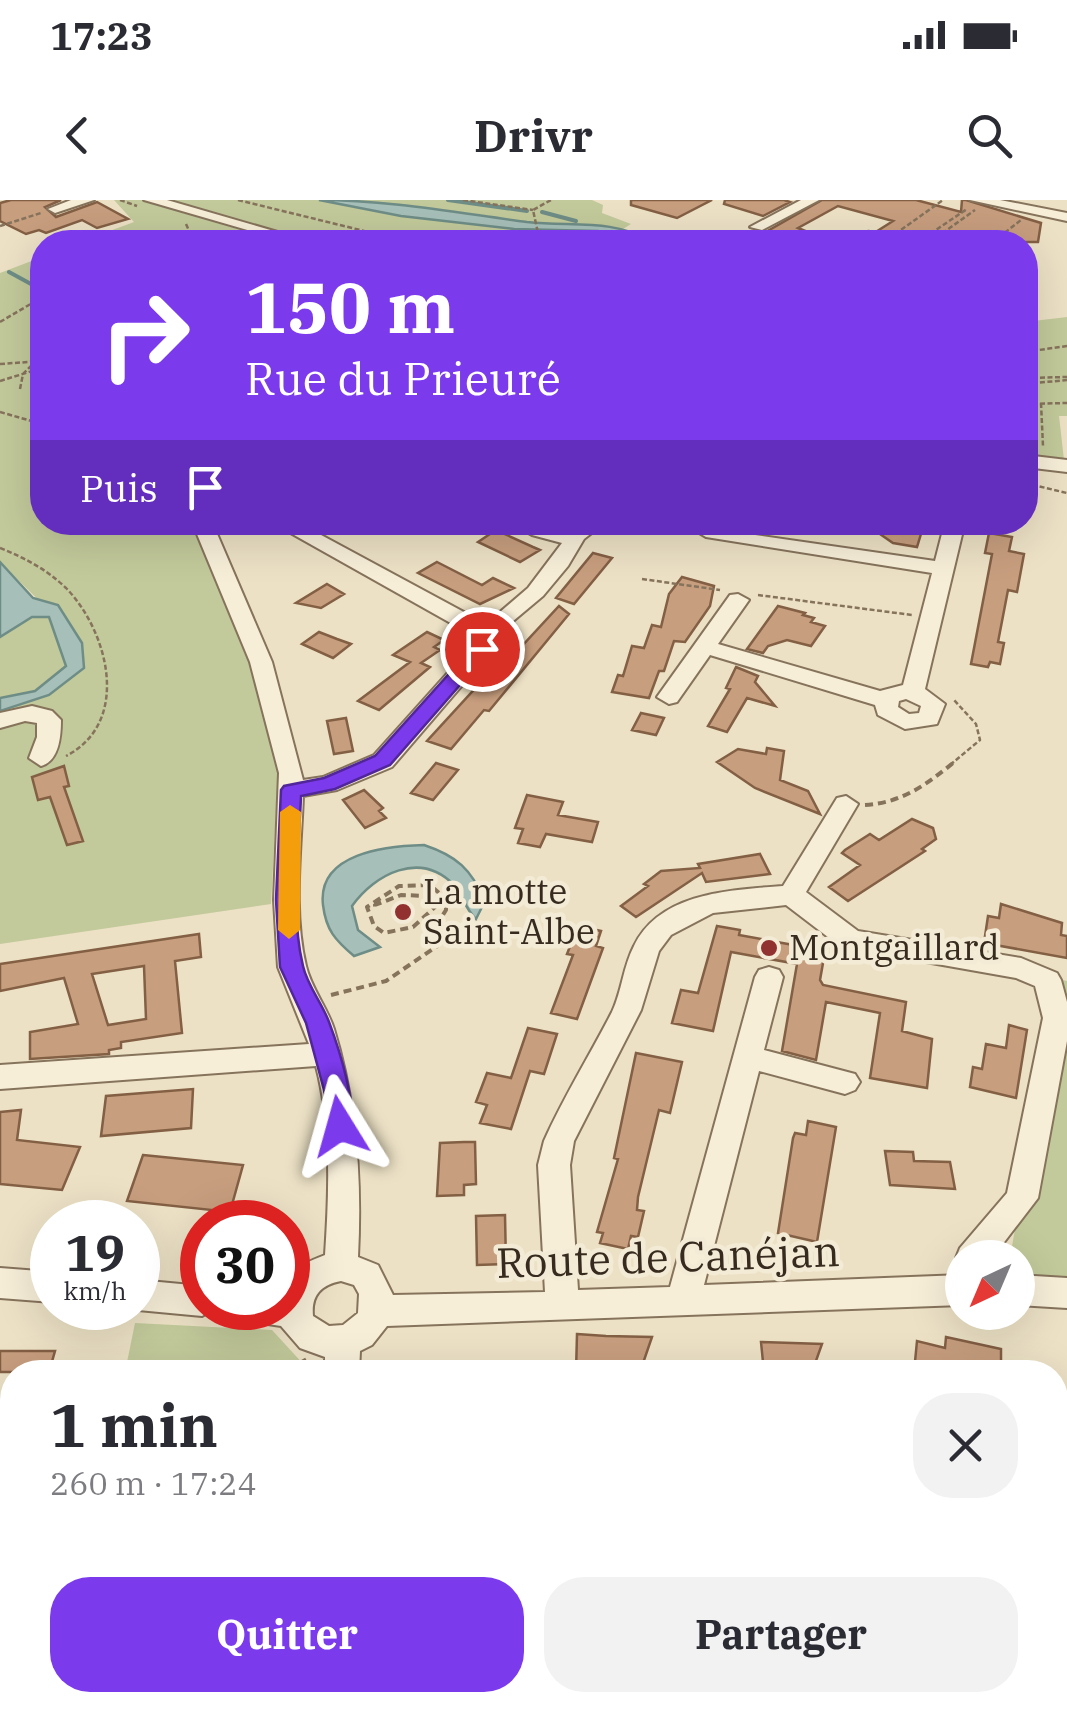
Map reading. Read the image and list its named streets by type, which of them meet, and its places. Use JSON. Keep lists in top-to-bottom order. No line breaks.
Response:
{"streets":{"street":["Route de Canéjan"]},"places":["La motte Saint-Albe","Montgaillard"],"north":"bottom left","page":{"status":"17:23","header":"Drivr","turn":["150 m","Rue du Prieuré"],"then":"Puis","speed":"19 km/h","limit":"30","heading":["1 min","260 m · 17:24"],"buttons":["Quitter","Partager"]}}
